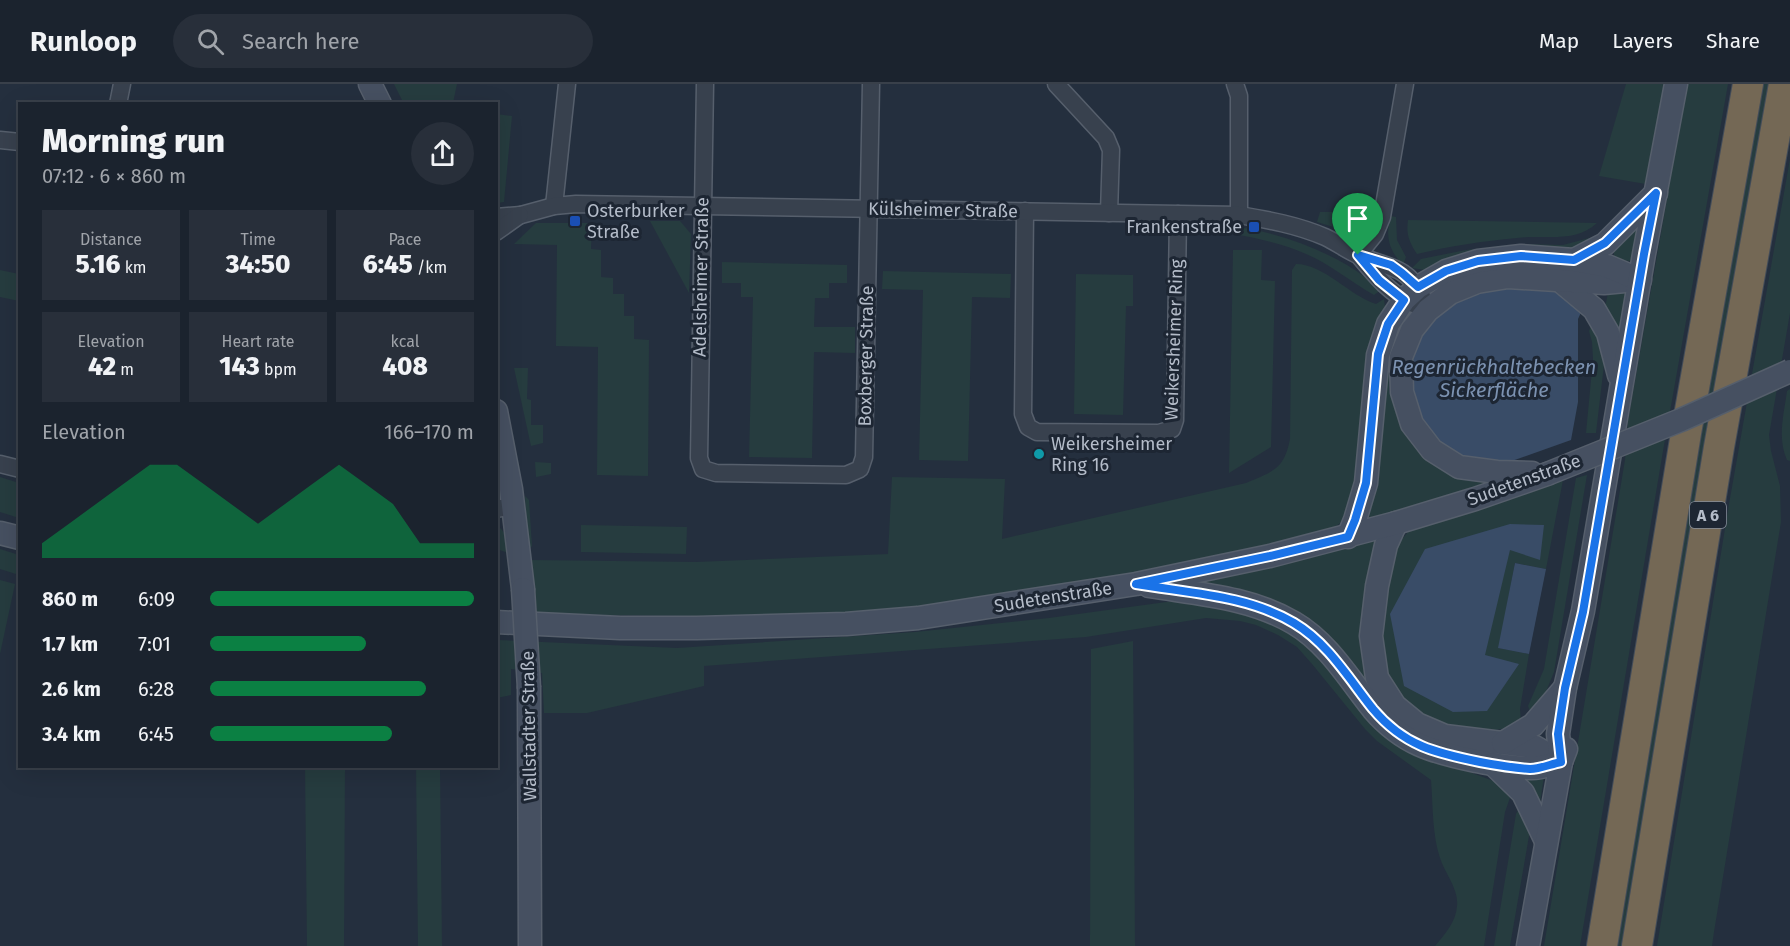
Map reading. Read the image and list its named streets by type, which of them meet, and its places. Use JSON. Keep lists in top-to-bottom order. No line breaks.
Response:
{"streets":{"highway":["A 6"],"main road":["Sudetenstraße","Wallstadter Straße"],"street":["Külsheimer Straße","Adelsheimer Straße","Weikersheimer Ring","Boxberger Straße"]},"crossings":[["Külsheimer Straße","Adelsheimer Straße"],["Külsheimer Straße","Weikersheimer Ring"],["Külsheimer Straße","Boxberger Straße"],["Adelsheimer Straße","Boxberger Straße"]],"water":["Regenrückhaltebecken Sickerfläche"],"places":{"transit":["Osterburker Straße","Frankenstraße"],"other":["Weikersheimer Ring 16"]},"page":{"header":"Runloop","search":"Search here","nav":["Map","Layers","Share"],"heading":["Morning run","07:12 · 6 × 860 m"],"stats":[["Distance","5.16 km"],["Time","34:50"],["Pace","6:45 /km"],["Elevation","42 m"],["Heart rate","143 bpm"],["kcal","408"]],"chart":["Elevation","166–170 m"],"list":[{"name":"860 m","note":"6:09"},{"name":"1.7 km","note":"7:01"},{"name":"2.6 km","note":"6:28"},{"name":"3.4 km","note":"6:45"}]}}
